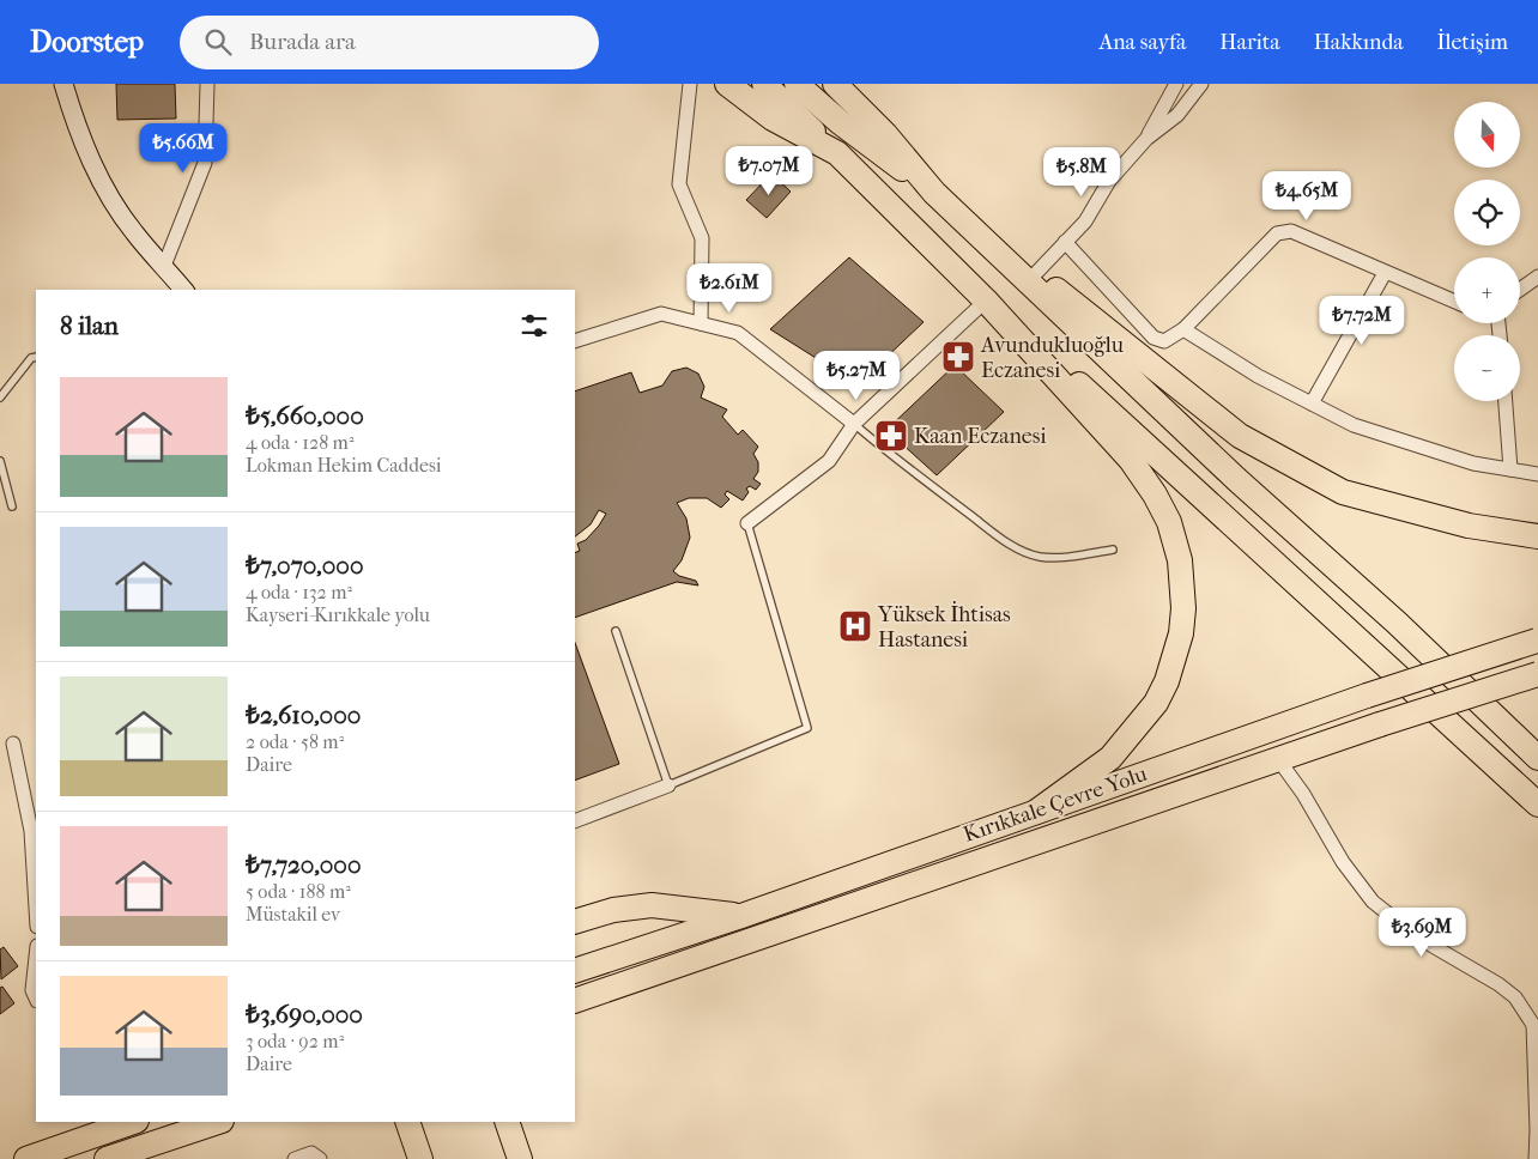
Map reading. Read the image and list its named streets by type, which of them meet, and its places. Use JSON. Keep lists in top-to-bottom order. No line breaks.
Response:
{"streets":{"highway":["Kırıkkale Çevre Yolu"]},"places":{"pharmacy":["Avundukluoğlu Eczanesi","Kaan Eczanesi"],"hospital":["Yüksek İhtisas Hastanesi"]},"north":"bottom","page":{"header":"Doorstep","search":"Burada ara","nav":["Ana sayfa","Harita","Hakkında","İletişim"],"map_buttons":["+","−"],"price":["₺5.66M","₺7.07M","₺5.8M","₺4.65M","₺2.61M","₺7.72M","₺5.27M","₺3.69M"],"heading":"8 ilan","list":[{"name":"₺5,660,000","note":"4 oda · 128 m² · Lokman Hekim Caddesi"},{"name":"₺7,070,000","note":"4 oda · 132 m² · Kayseri-Kırıkkale yolu"},{"name":"₺2,610,000","note":"2 oda · 58 m² · Daire"},{"name":"₺7,720,000","note":"5 oda · 188 m² · Müstakil ev"},{"name":"₺3,690,000","note":"3 oda · 92 m² · Daire"}]}}
